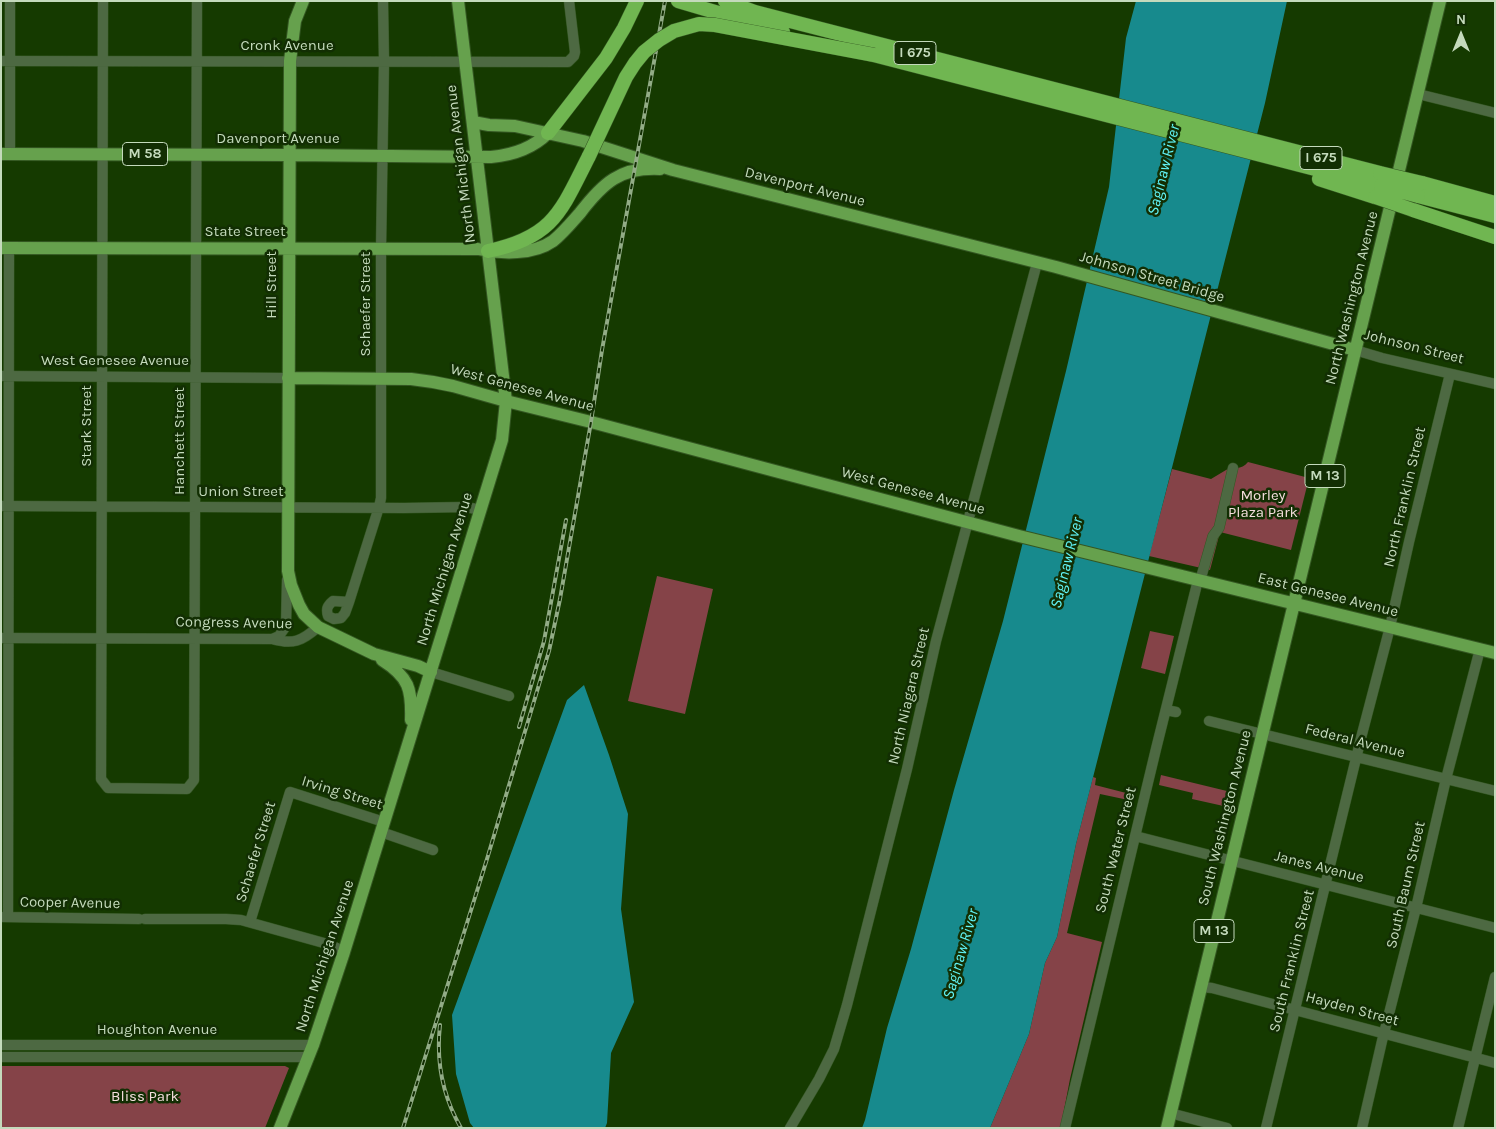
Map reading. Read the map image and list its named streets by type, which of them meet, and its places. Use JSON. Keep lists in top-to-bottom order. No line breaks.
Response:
{"streets":{"highway":["I 675"],"main road":["Davenport Avenue","M 58","North Michigan Avenue","State Street","Johnson Street Bridge","Hill Street","North Washington Avenue","Johnson Street","West Genesee Avenue","M 13","East Genesee Avenue","South Washington Avenue"],"street":["Cronk Avenue","Schaefer Street","Stark Street","Hanchett Street","Union Street","North Franklin Street","Congress Avenue","North Niagara Street","Federal Avenue","Irving Street","South Water Street","Janes Avenue","South Baum Street","Cooper Avenue","South Franklin Street","Hayden Street","Houghton Avenue"]},"crossings":[["Cronk Avenue","North Michigan Avenue"],["Cronk Avenue","Hill Street"],["Cronk Avenue","Schaefer Street"],["Cronk Avenue","Stark Street"],["Cronk Avenue","Hanchett Street"],["Davenport Avenue","North Michigan Avenue"],["Davenport Avenue","State Street"],["Davenport Avenue","Johnson Street Bridge"],["Davenport Avenue","Hill Street"],["Davenport Avenue","Schaefer Street"],["Davenport Avenue","Stark Street"],["Davenport Avenue","Hanchett Street"],["Davenport Avenue","North Niagara Street"],["North Michigan Avenue","State Street"],["North Michigan Avenue","West Genesee Avenue"],["North Michigan Avenue","Union Street"],["North Michigan Avenue","Irving Street"],["North Michigan Avenue","Cooper Avenue"],["North Michigan Avenue","Houghton Avenue"],["State Street","Hill Street"],["State Street","Schaefer Street"],["State Street","Stark Street"],["State Street","Hanchett Street"],["Johnson Street Bridge","Johnson Street"],["Hill Street","West Genesee Avenue"],["Hill Street","Union Street"],["Hill Street","Congress Avenue"],["North Washington Avenue","Johnson Street"],["North Washington Avenue","East Genesee Avenue"],["North Washington Avenue","South Washington Avenue"],["Schaefer Street","West Genesee Avenue"],["Schaefer Street","Union Street"],["Schaefer Street","Irving Street"],["Schaefer Street","Cooper Avenue"],["Johnson Street","North Franklin Street"],["West Genesee Avenue","Stark Street"],["West Genesee Avenue","Hanchett Street"],["West Genesee Avenue","East Genesee Avenue"],["West Genesee Avenue","North Niagara Street"],["Stark Street","Hanchett Street"],["Stark Street","Union Street"],["Stark Street","Congress Avenue"],["Hanchett Street","Union Street"],["Hanchett Street","Congress Avenue"],["North Franklin Street","East Genesee Avenue"],["North Franklin Street","South Franklin Street"],["East Genesee Avenue","South Washington Avenue"],["East Genesee Avenue","South Water Street"],["East Genesee Avenue","South Baum Street"],["East Genesee Avenue","South Franklin Street"],["Federal Avenue","South Washington Avenue"],["Federal Avenue","South Baum Street"],["Federal Avenue","South Franklin Street"],["South Washington Avenue","Janes Avenue"],["South Washington Avenue","Hayden Street"],["South Water Street","Janes Avenue"],["Janes Avenue","South Baum Street"],["Janes Avenue","South Franklin Street"],["South Baum Street","Hayden Street"],["South Franklin Street","Hayden Street"]],"water":["Saginaw River"],"parks":["Morley Plaza Park","Bliss Park"],"north":"top"}
